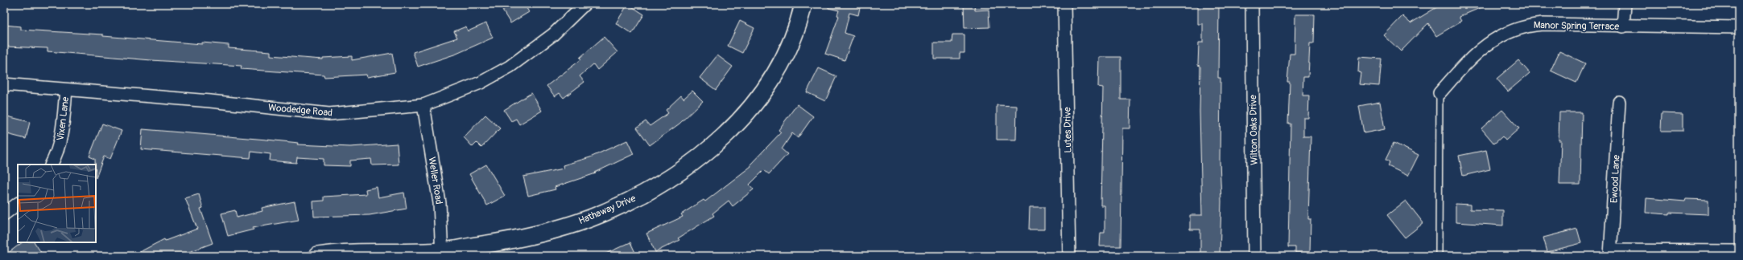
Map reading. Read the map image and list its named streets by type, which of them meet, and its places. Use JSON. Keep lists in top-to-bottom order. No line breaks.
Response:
{"streets":{"street":["Manor Spring Terrace","Woodedge Road","Vixen Lane","Lutes Drive","Wilton Oaks Drive","Ewood Lane","Weller Road","Hathaway Drive"]},"crossings":[["Woodedge Road","Vixen Lane"],["Woodedge Road","Weller Road"],["Weller Road","Hathaway Drive"]]}
